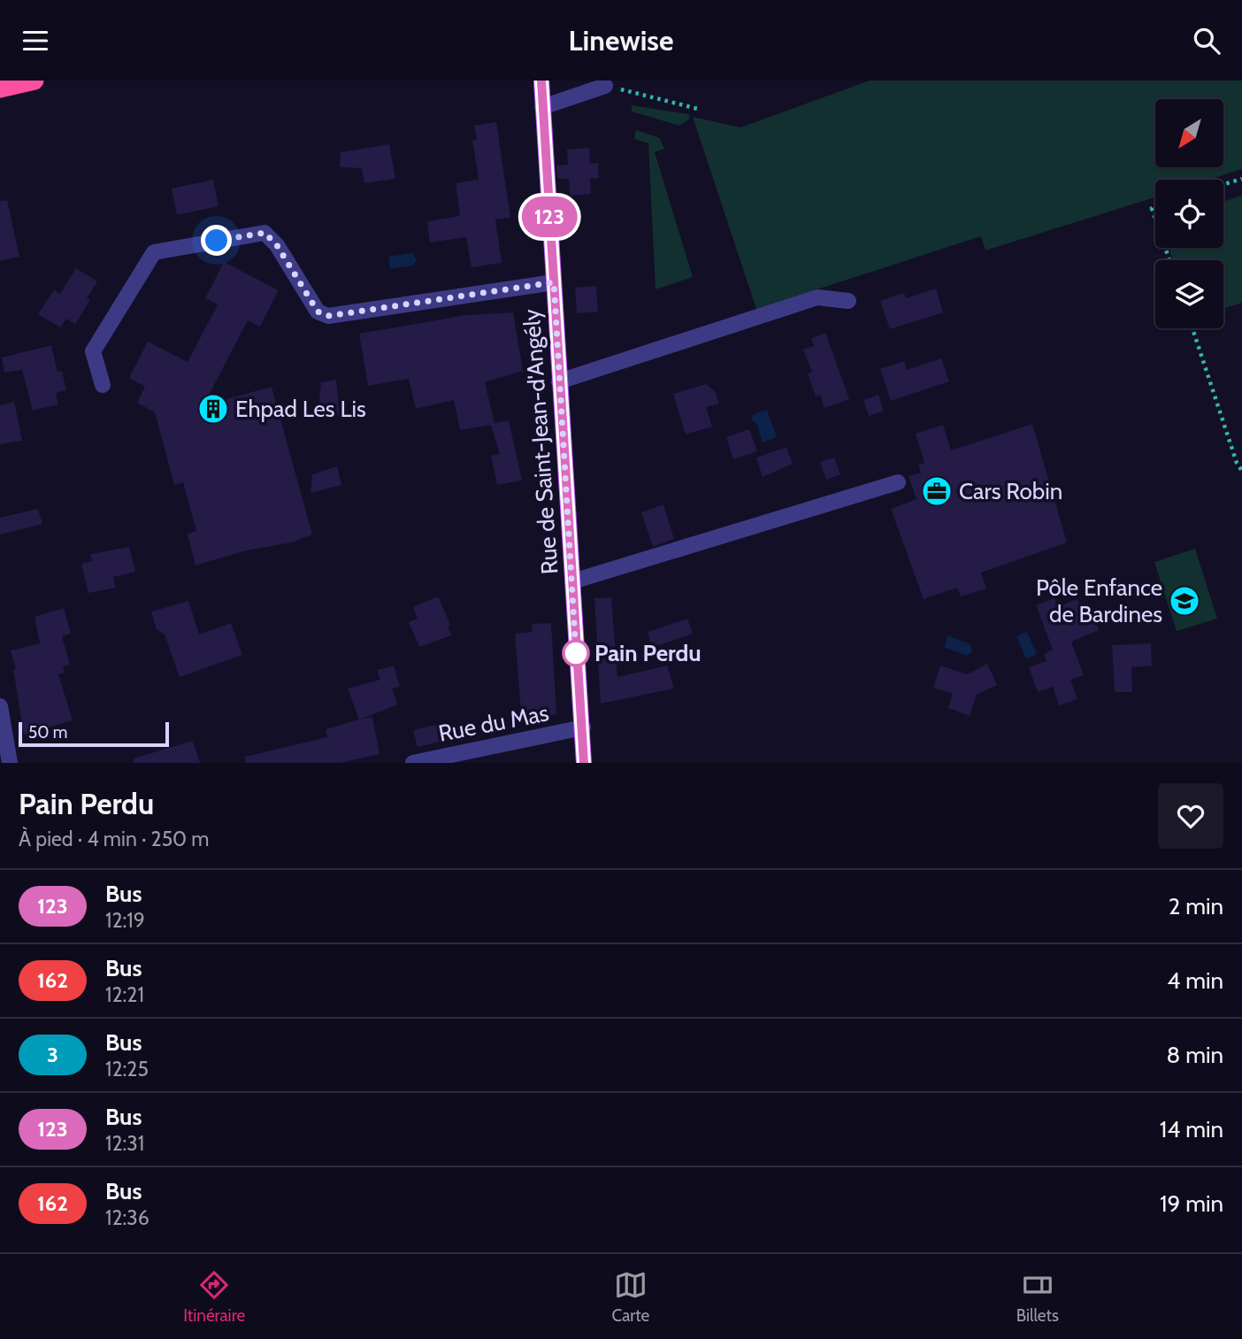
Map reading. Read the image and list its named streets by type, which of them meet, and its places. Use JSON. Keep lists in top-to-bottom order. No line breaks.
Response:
{"streets":{"main road":["Rue de Saint-Jean-d'Angély"],"street":["Rue du Mas"]},"crossings":[["Rue de Saint-Jean-d'Angély","Rue du Mas"]],"places":{"building":["Ehpad Les Lis"],"office":["Cars Robin"],"school or university":["Pôle Enfance de Bardines"],"other":["Pain Perdu"]},"lines":["bus line 123"],"scale_bar":"50 m","north":"bottom left","page":{"header":"Linewise","on_map":"123","scale":"50 m","heading":["Pain Perdu","À pied · 4 min · 250 m"],"list":[{"mark":"123","name":"Bus","note":"12:19","value":"2 min"},{"mark":"162","name":"Bus","note":"12:21","value":"4 min"},{"mark":"3","name":"Bus","note":"12:25","value":"8 min"},{"mark":"123","name":"Bus","note":"12:31","value":"14 min"},{"mark":"162","name":"Bus","note":"12:36","value":"19 min"}],"tabs":["Itinéraire","Carte","Billets"]}}
